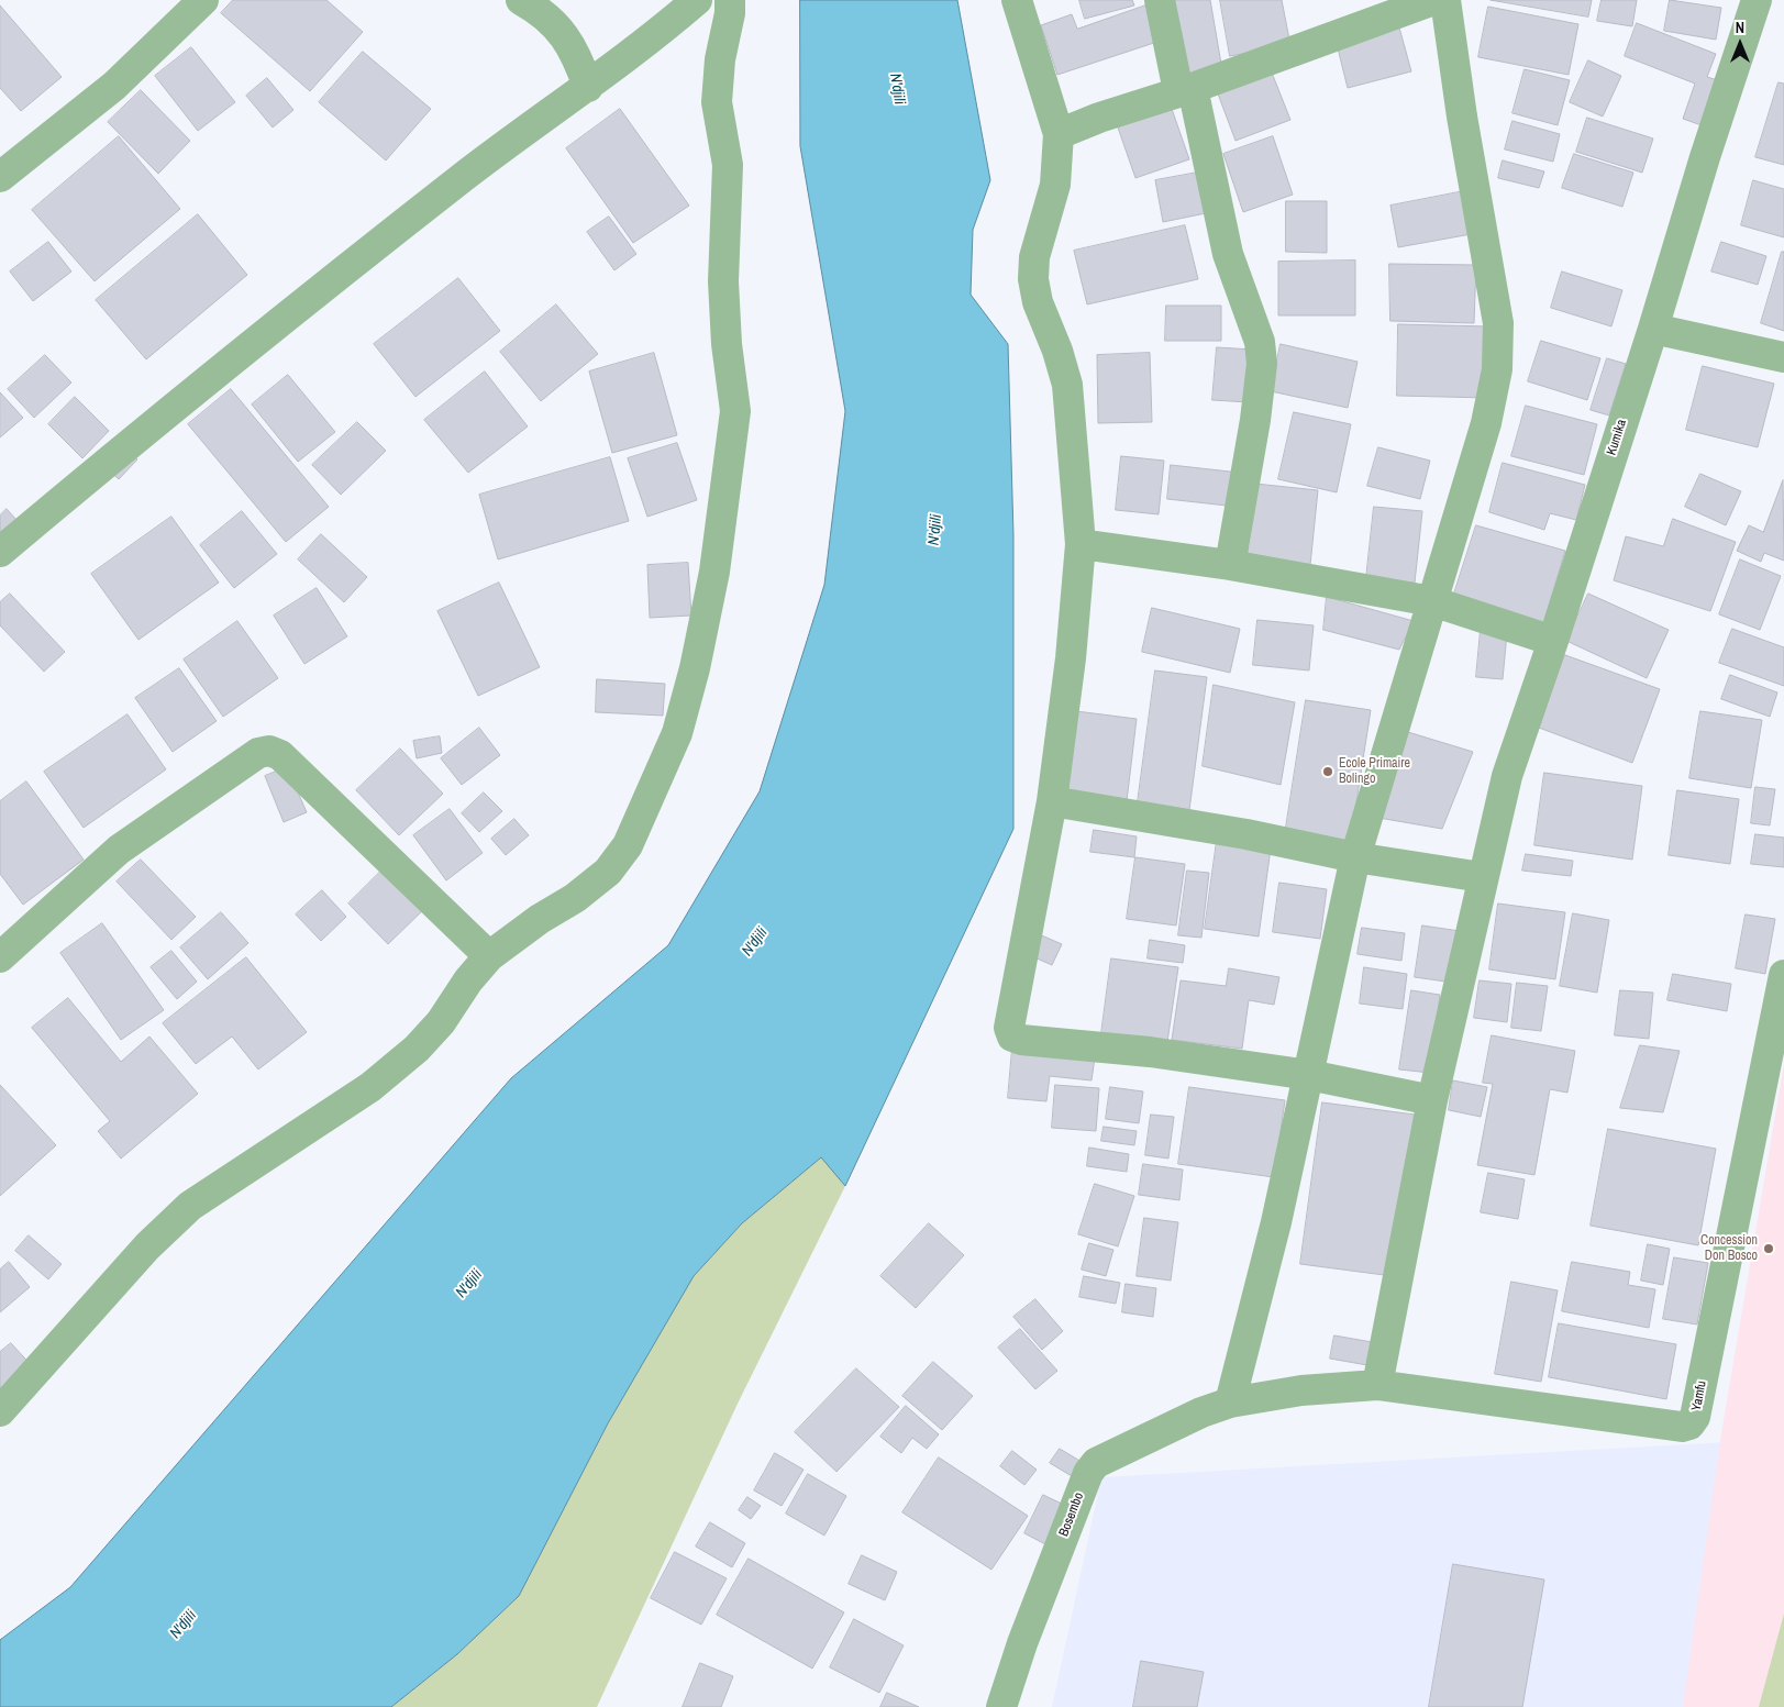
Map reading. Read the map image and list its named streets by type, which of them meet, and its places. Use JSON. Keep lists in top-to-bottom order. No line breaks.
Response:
{"streets":{"street":["Kumika","Yamfu","Bosembo"]},"crossings":[["Kumika","Yamfu"],["Yamfu","Bosembo"]],"water":["N'djili"],"places":["Ecole Primaire Bolingo","Concession Don Bosco"],"north":"top"}
